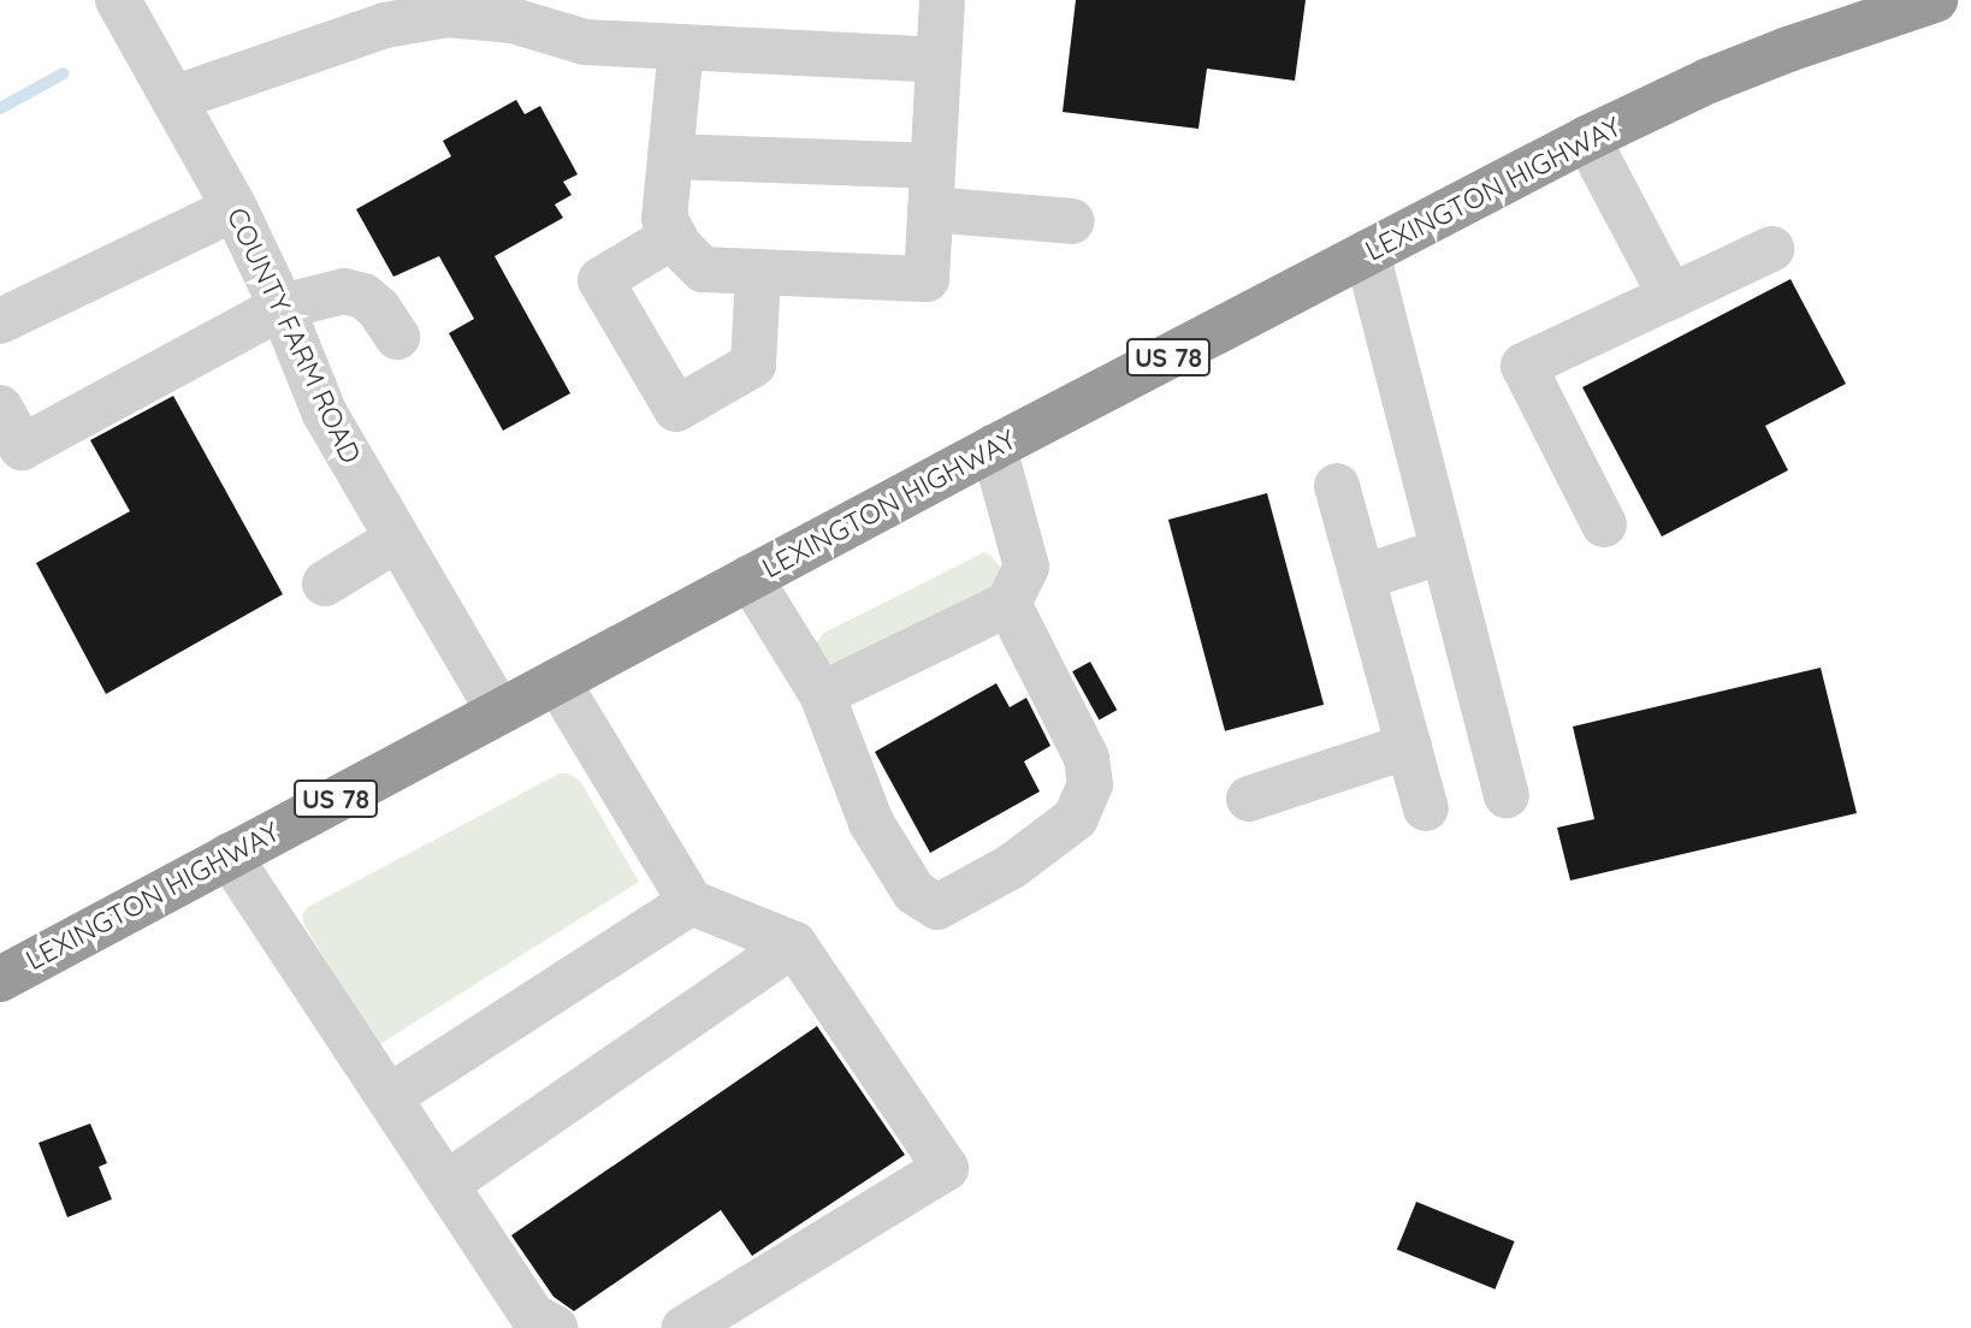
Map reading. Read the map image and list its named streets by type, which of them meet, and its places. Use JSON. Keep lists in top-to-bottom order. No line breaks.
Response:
{"streets":{"highway":["LEXINGTON HIGHWAY","US 78"],"street":["COUNTY FARM ROAD"]},"crossings":[["LEXINGTON HIGHWAY","COUNTY FARM ROAD"],["LEXINGTON HIGHWAY","US 78"]]}
